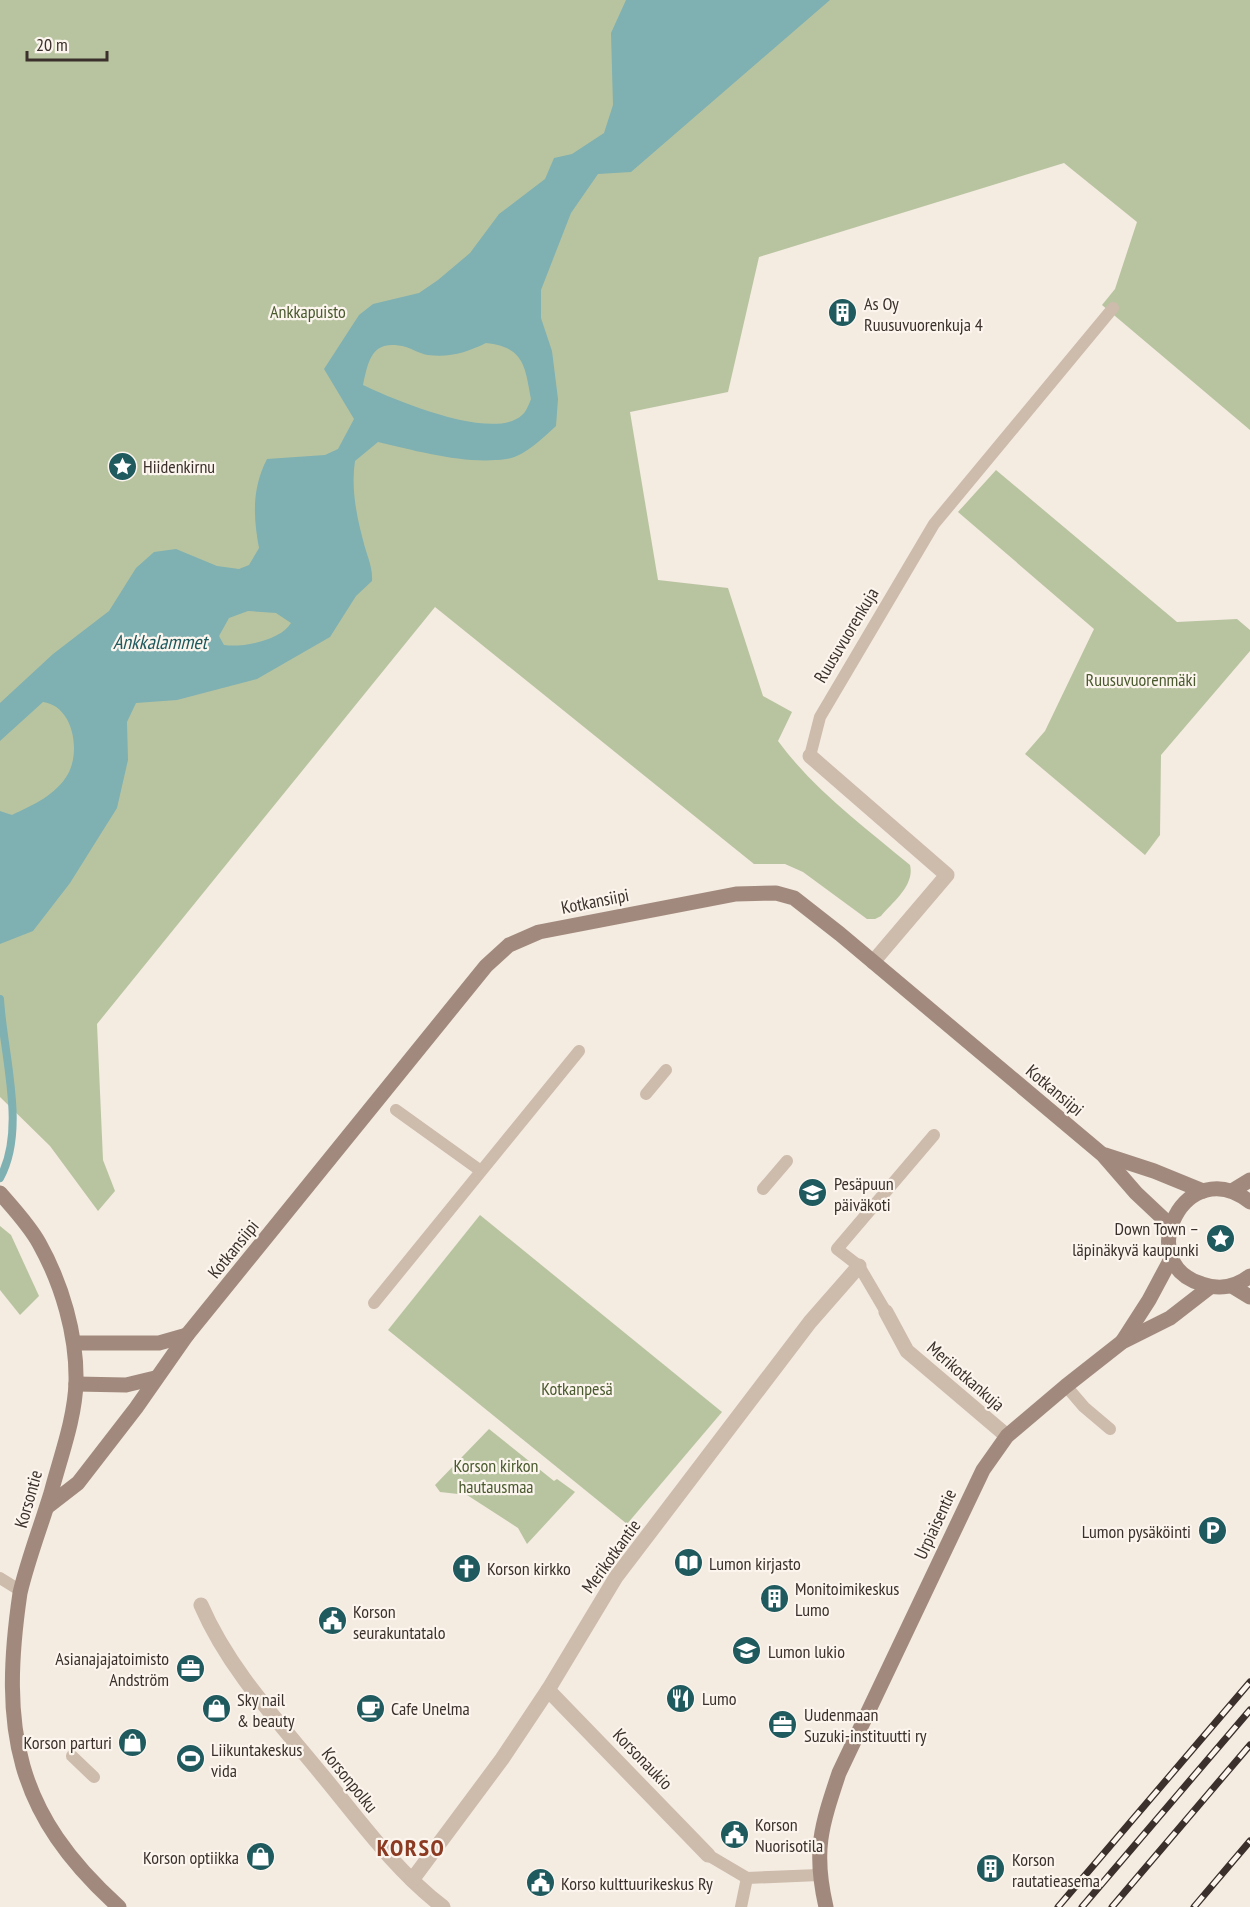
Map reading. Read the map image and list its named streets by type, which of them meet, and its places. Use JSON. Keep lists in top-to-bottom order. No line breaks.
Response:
{"streets":{"main road":["Kotkansiipi","Korsontie","Urpiaisentie"],"street":["Ruusuvuorenkuja","Merikotkankuja","Merikotkantie","Korsonaukio","Korsonpolku"]},"crossings":[["Ruusuvuorenkuja","Kotkansiipi"],["Kotkansiipi","Korsontie"],["Merikotkankuja","Urpiaisentie"],["Merikotkantie","Korsonaukio"],["Merikotkantie","Korsonpolku"]],"districts":["KORSO"],"water":["Ankkalammet"],"parks":["Ankkapuisto","Ruusuvuorenmäki","Kotkanpesä","Korson kirkon hautausmaa"],"places":{"building":["As Oy Ruusuvuorenkuja 4","Monitoimikeskus Lumo","Korson rautatieasema"],"place":["Hiidenkirnu","Down Town – läpinäkyvä kaupunki"],"school or university":["Pesäpuun päiväkoti","Lumon lukio"],"parking":["Lumon pysäköinti"],"library":["Lumon kirjasto"],"church":["Korson kirkko"],"public building":["Korson seurakuntatalo","Korson Nuorisotila","Korso kulttuurikeskus Ry"],"office":["Asianajajatoimisto Andström","Uudenmaan Suzuki-instituutti ry"],"restaurant":["Lumo"],"cafe":["Cafe Unelma"],"shop":["Sky nail & beauty","Korson parturi","Korson optiikka"],"sports":["Liikuntakeskus vida"]},"scale_bar":"20 m"}
